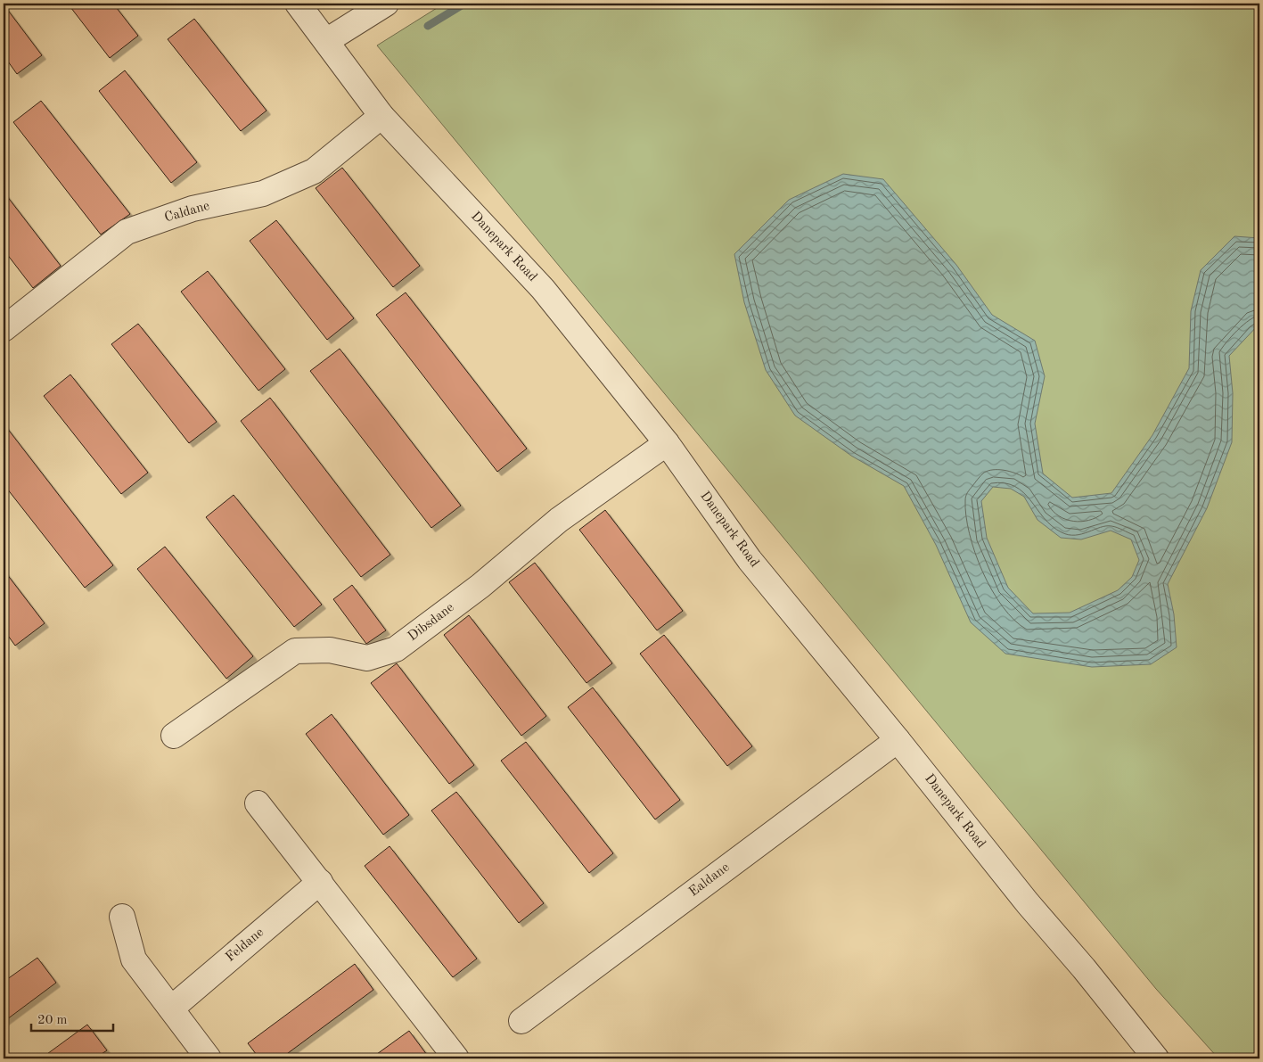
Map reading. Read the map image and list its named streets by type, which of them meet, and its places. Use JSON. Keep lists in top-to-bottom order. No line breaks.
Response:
{"streets":{"street":["Caldane","Danepark Road","Dibsdane","Ealdane","Feldane"]},"crossings":[["Caldane","Danepark Road"],["Danepark Road","Dibsdane"],["Danepark Road","Ealdane"]],"scale_bar":"20 m"}
